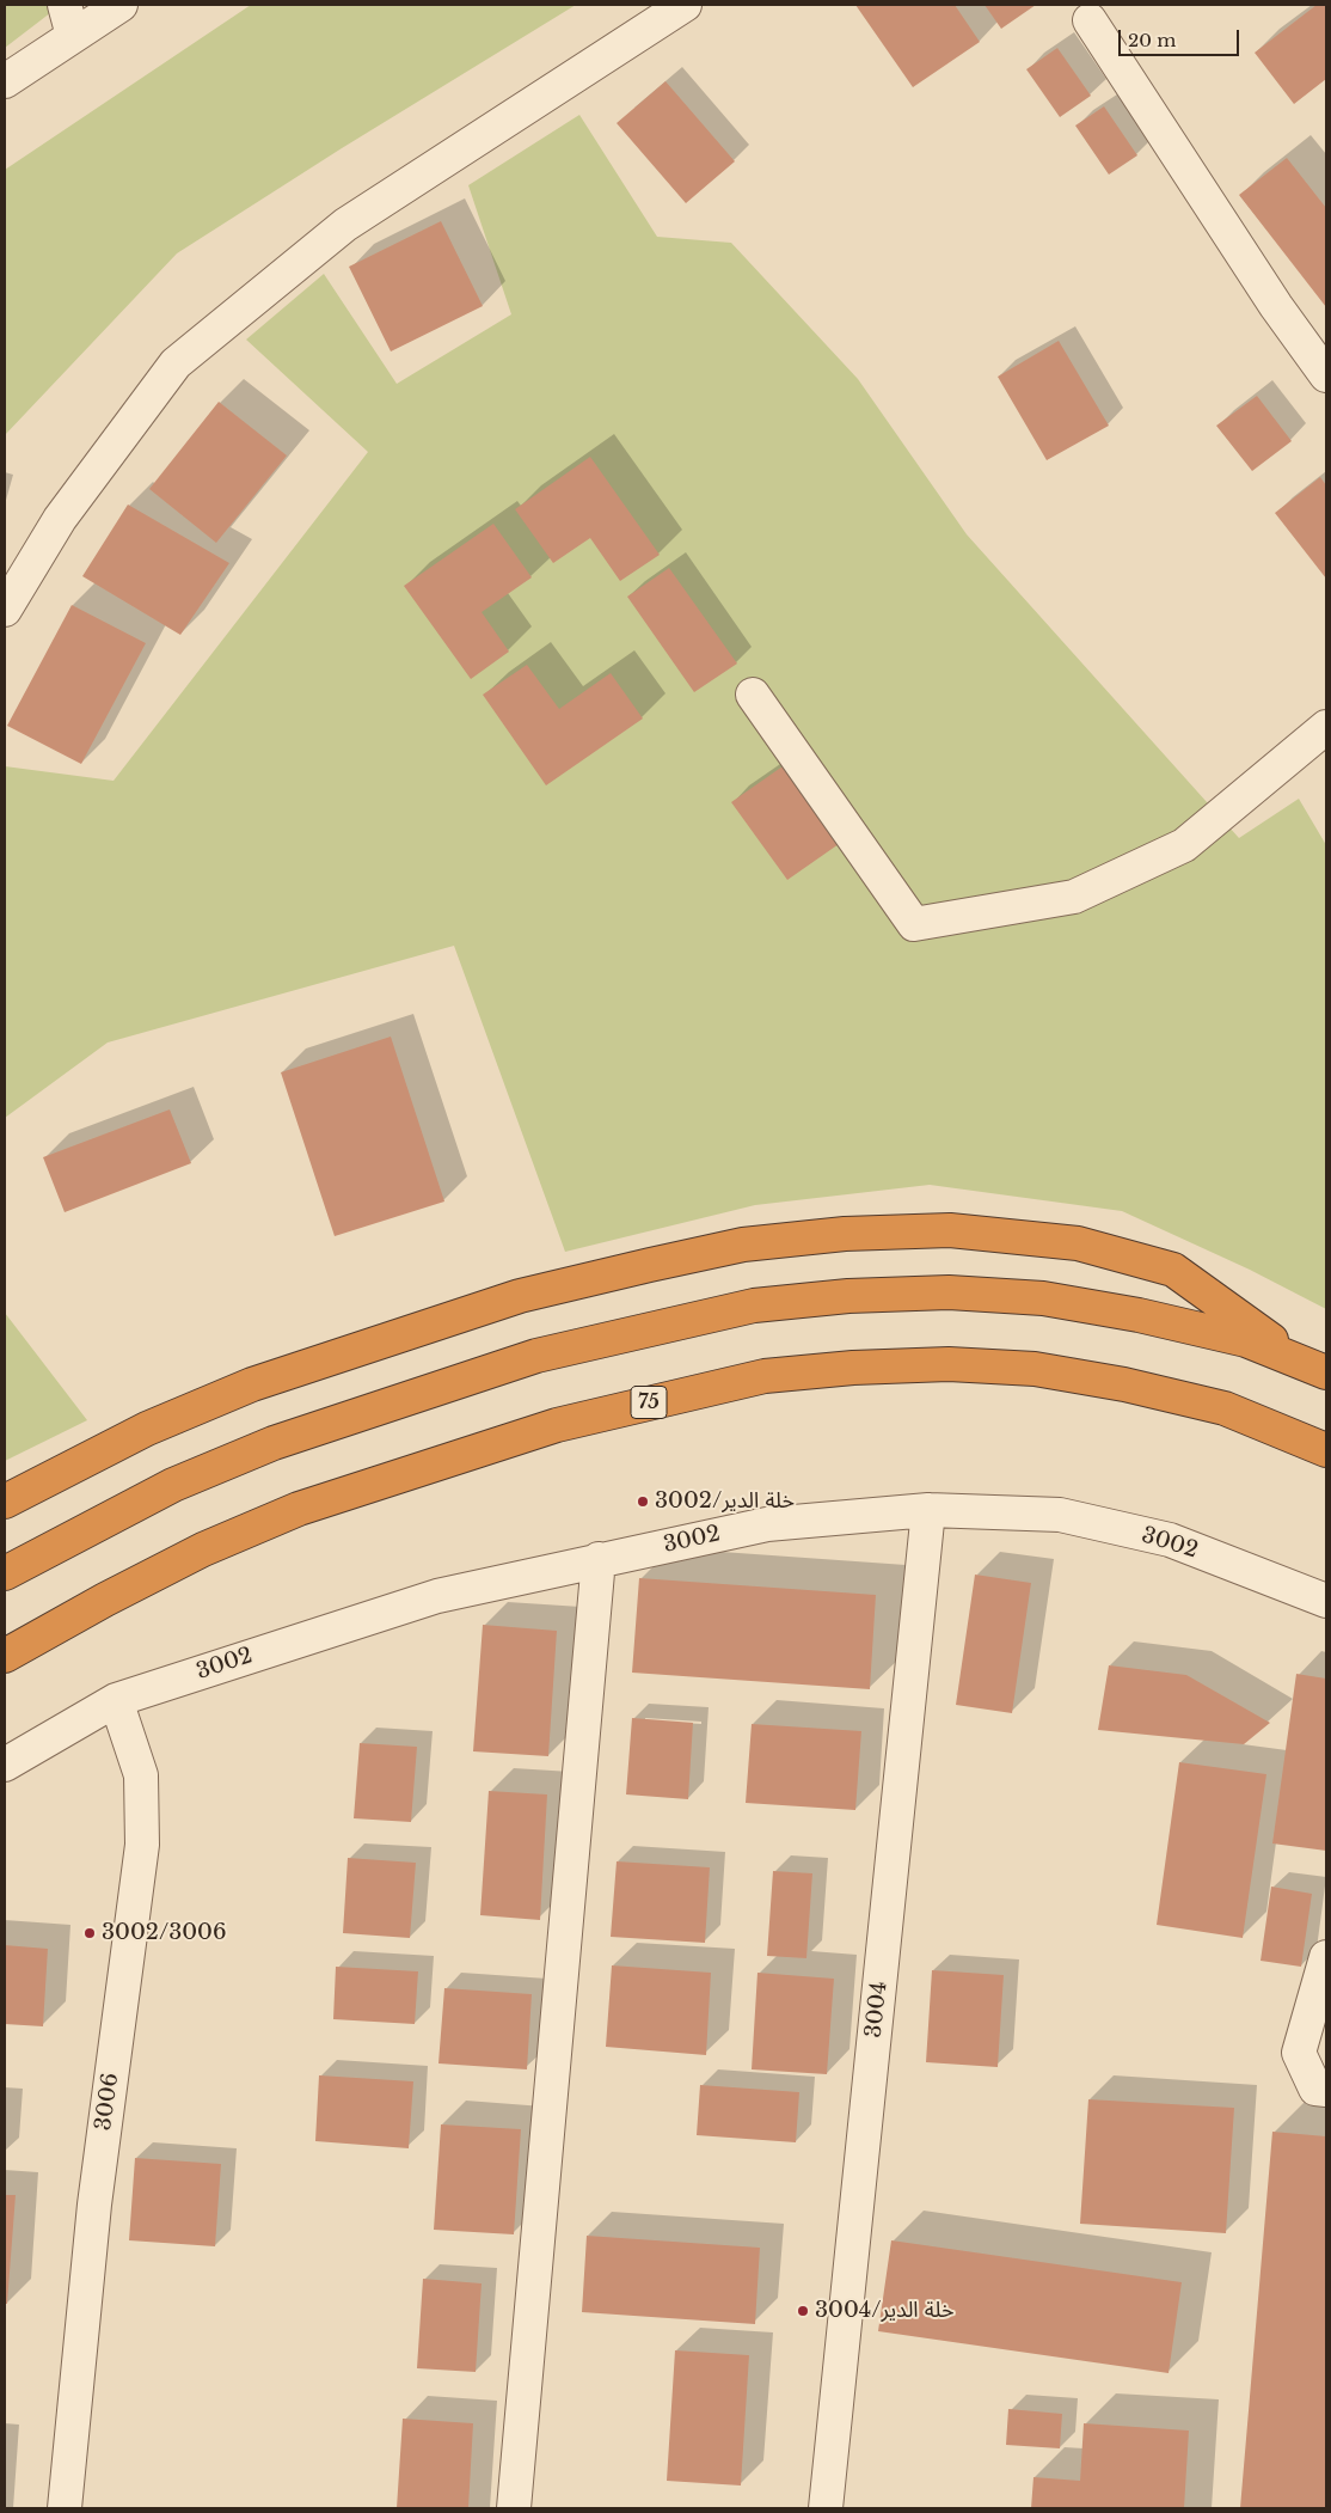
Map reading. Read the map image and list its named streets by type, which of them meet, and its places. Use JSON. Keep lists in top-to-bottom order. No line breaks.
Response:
{"streets":{"highway":["75"],"street":["3002","3004","3006"]},"crossings":[["3002","3004"],["3002","3006"]],"places":["خلة الدير/3002","3002/3006","خلة الدير/3004"],"scale_bar":"20 m"}
